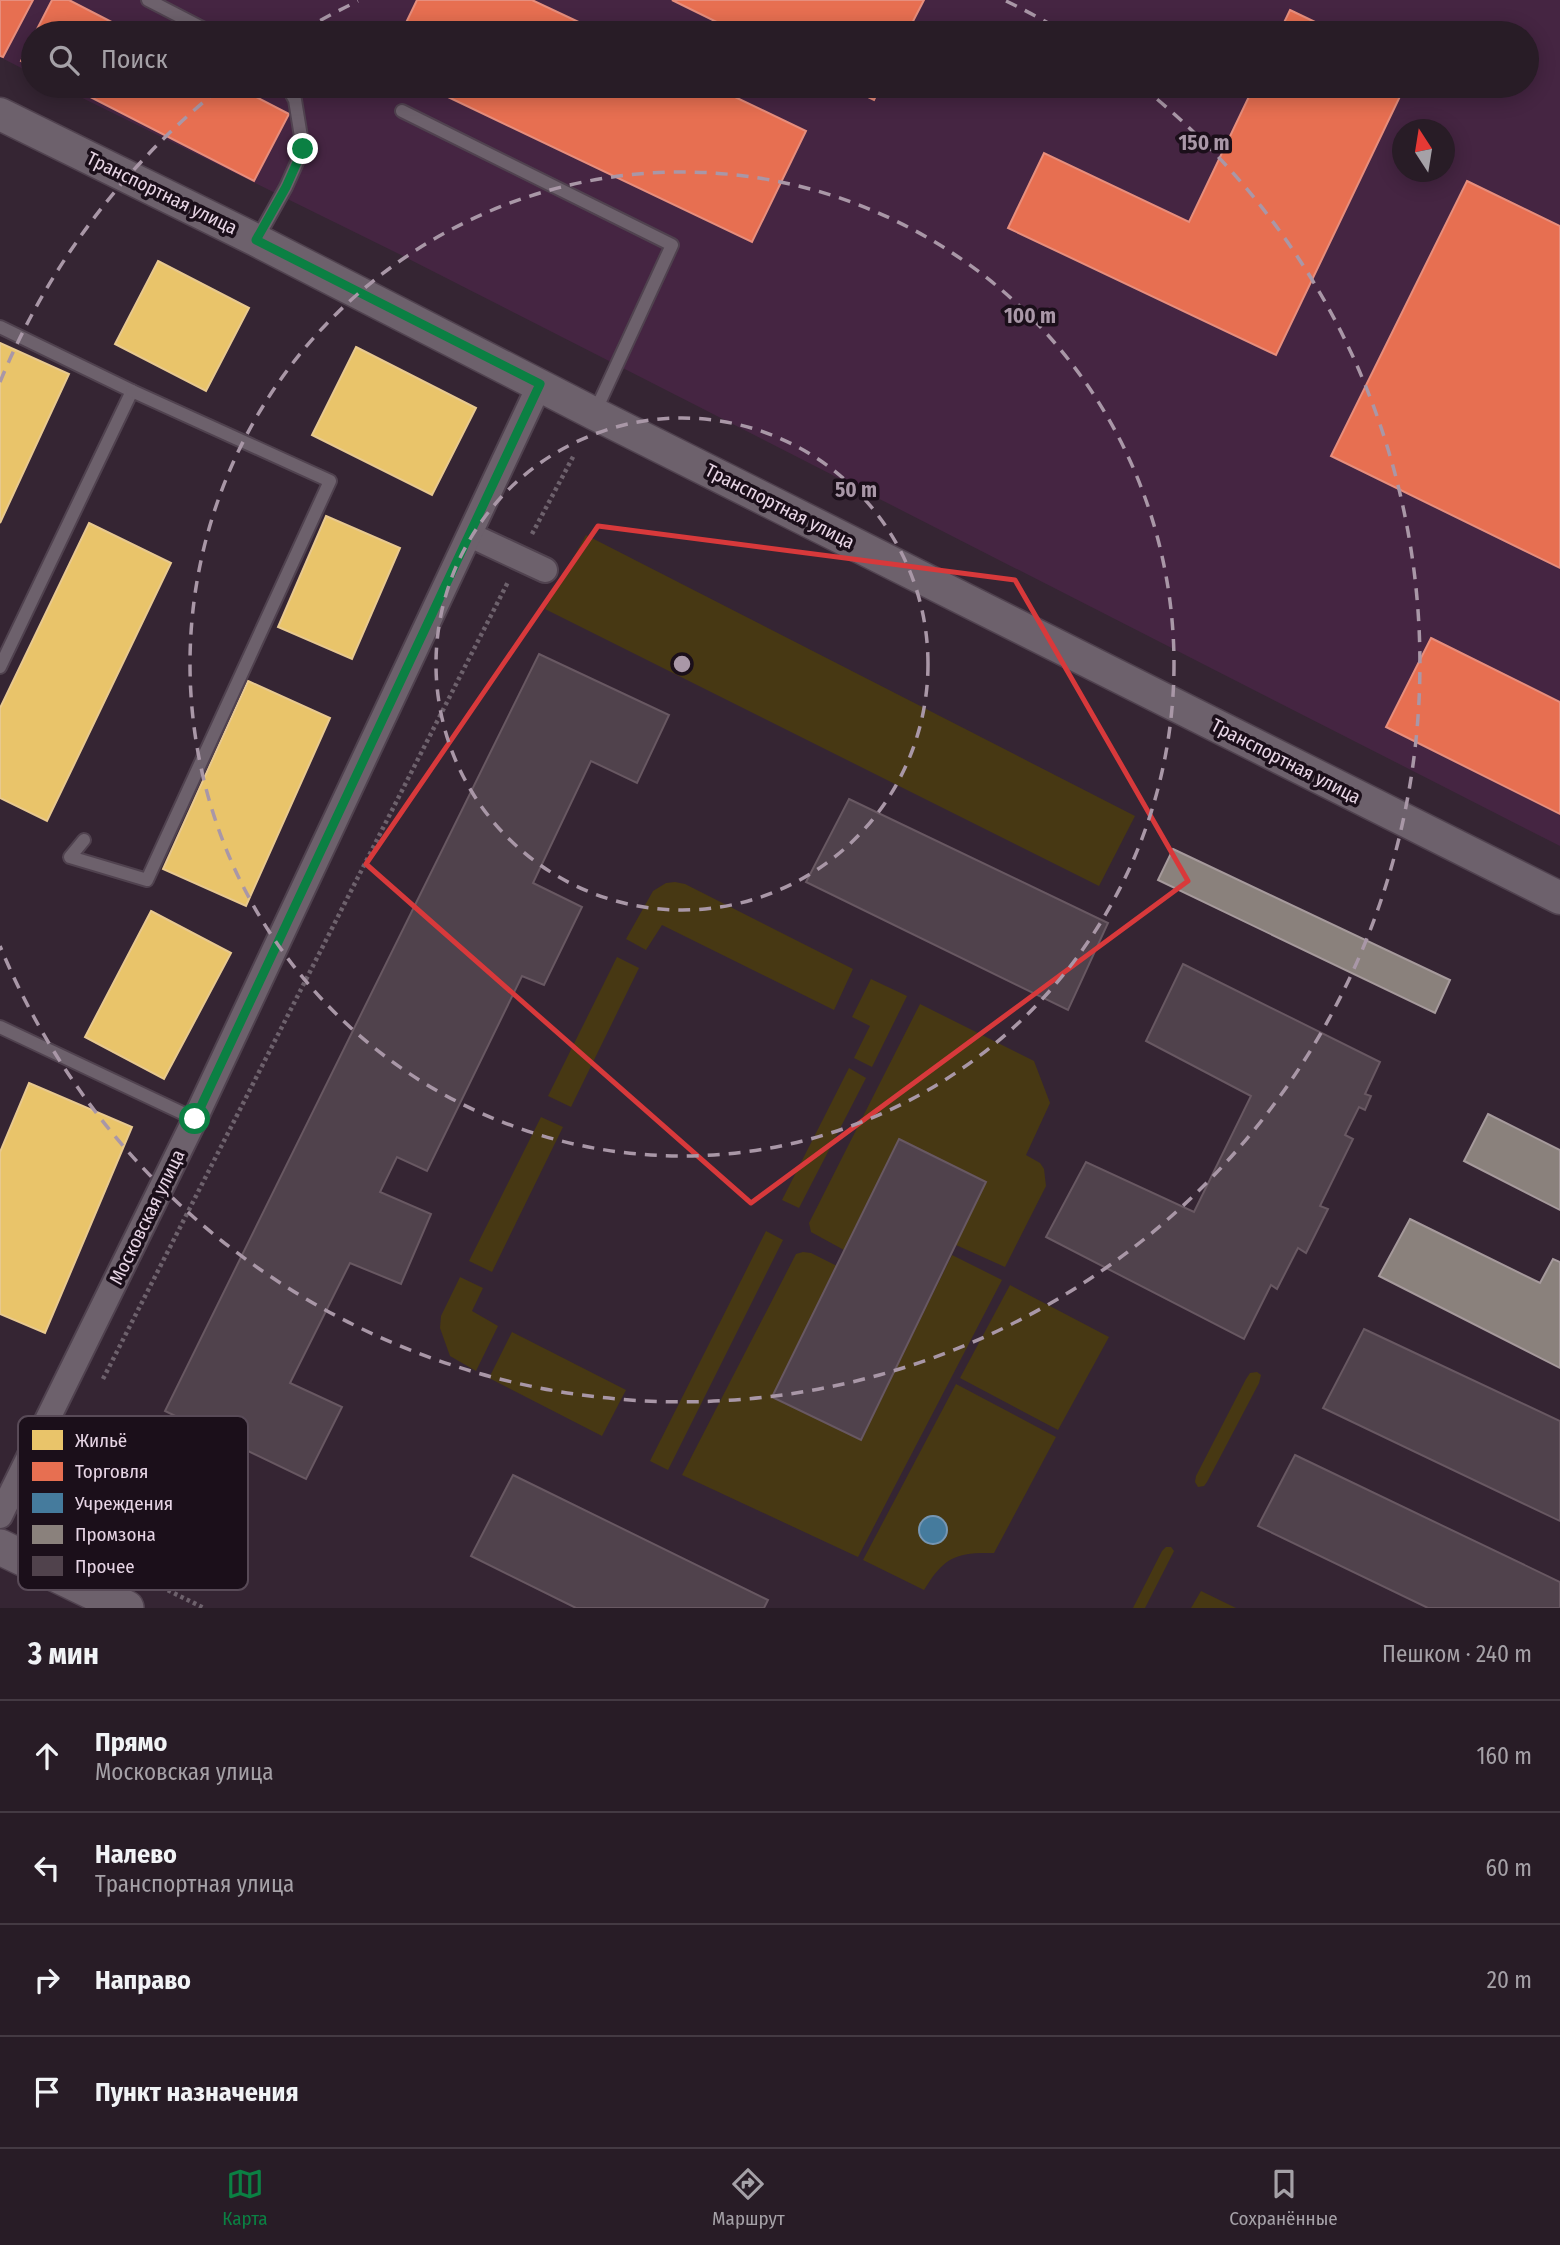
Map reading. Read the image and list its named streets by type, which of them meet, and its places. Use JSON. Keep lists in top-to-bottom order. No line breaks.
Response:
{"streets":{"street":["Транспортная улица","Московская улица"]},"crossings":[["Транспортная улица","Московская улица"]],"legend":["Жильё","Торговля","Учреждения","Промзона","Прочее"],"north":"top","page":{"search":"Поиск","heading":["3 мин","Пешком · 240 m"],"list":[["Прямо","Московская улица","160 m"],["Налево","Транспортная улица","60 m"],["Направо","20 m"],"Пункт назначения"],"nav":["Карта","Маршрут","Сохранённые"]},"rings":["150 m","100 m","50 m"]}
